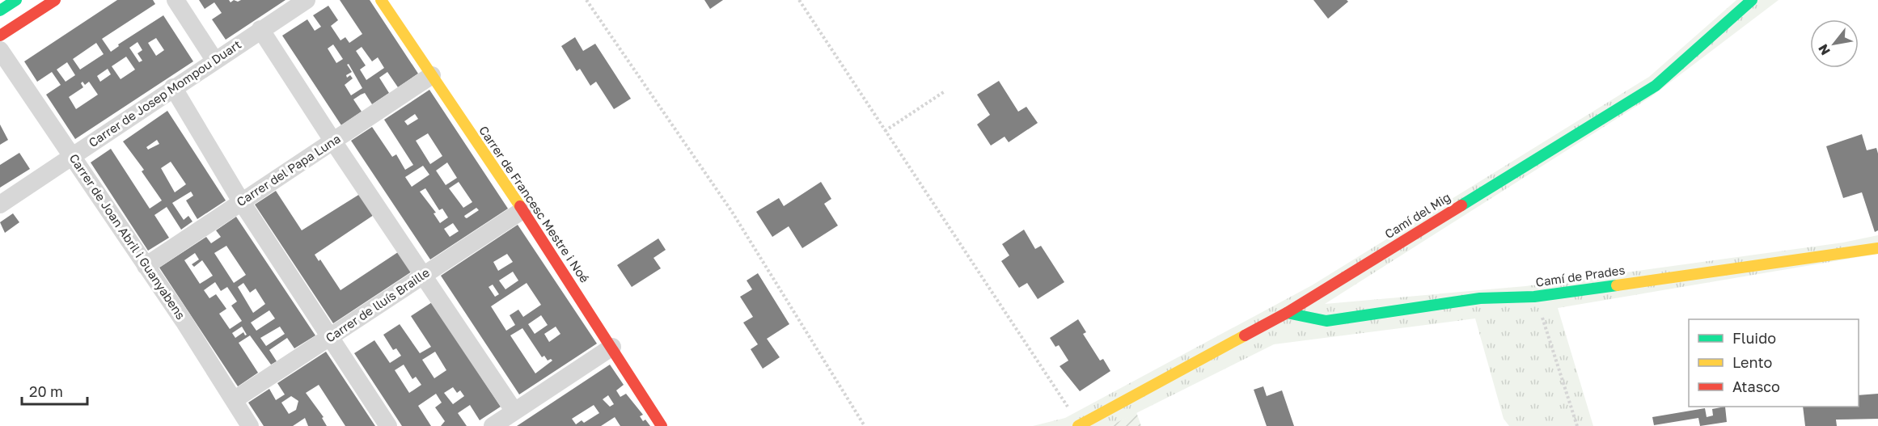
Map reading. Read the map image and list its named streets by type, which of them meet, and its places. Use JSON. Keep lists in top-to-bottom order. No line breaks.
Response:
{"streets":{"street":["Carrer de Josep Mompou Duart","Carrer del Papa Luna","Carrer de Francesc Mestre i Noé","Camí del Mig","Carrer de Joan Abril i Guanyabens","Camí de Prades","Carrer de lluís Braille"]},"crossings":[["Carrer de Josep Mompou Duart","Carrer de Joan Abril i Guanyabens"],["Carrer del Papa Luna","Carrer de Francesc Mestre i Noé"],["Carrer del Papa Luna","Carrer de Joan Abril i Guanyabens"],["Carrer de Francesc Mestre i Noé","Carrer de lluís Braille"],["Camí del Mig","Camí de Prades"],["Carrer de Joan Abril i Guanyabens","Carrer de lluís Braille"]],"legend":["Fluido","Lento","Atasco"],"scale_bar":"20 m","north":"bottom left"}
